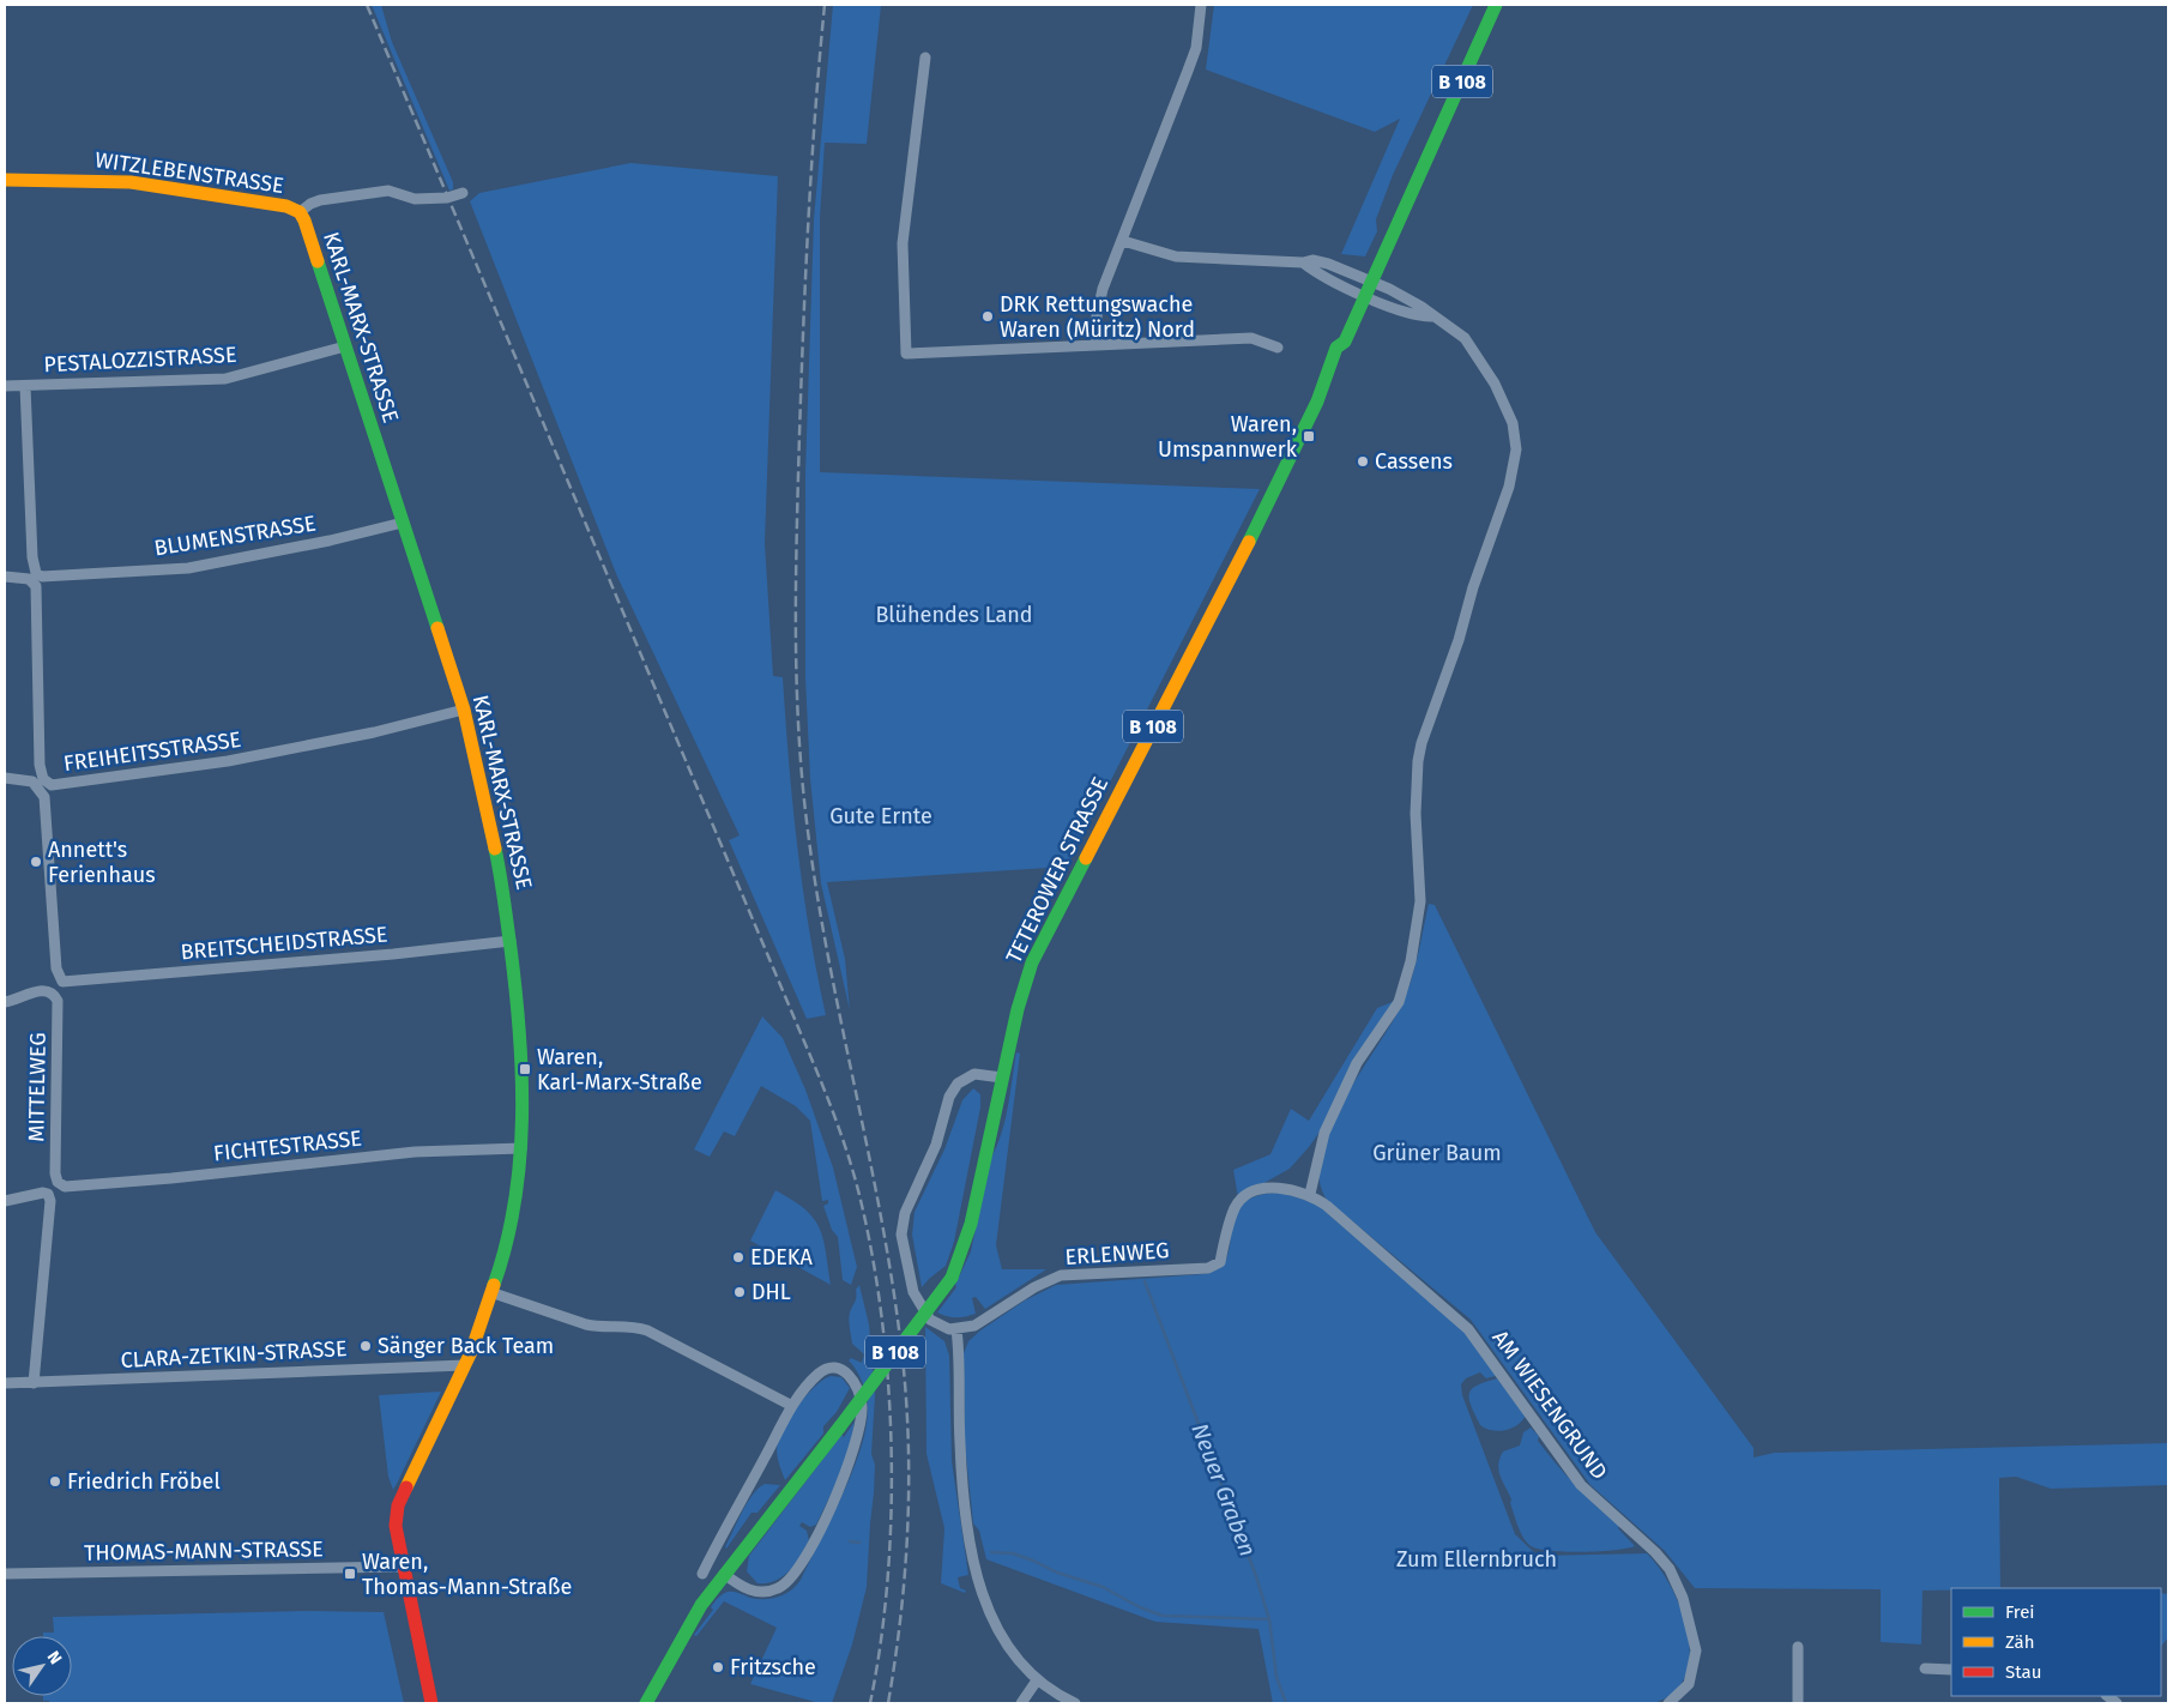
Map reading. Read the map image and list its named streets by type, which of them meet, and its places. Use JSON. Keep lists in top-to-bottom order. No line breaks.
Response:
{"streets":{"main road":["B 108","WITZLEBENSTRASSE","KARL-MARX-STRASSE","TETEROWER STRASSE"],"street":["PESTALOZZISTRASSE","BLUMENSTRASSE","FREIHEITSSTRASSE","BREITSCHEIDSTRASSE","MITTELWEG","FICHTESTRASSE","ERLENWEG","CLARA-ZETKIN-STRASSE","AM WIESENGRUND","THOMAS-MANN-STRASSE"]},"crossings":[["B 108","TETEROWER STRASSE"],["WITZLEBENSTRASSE","KARL-MARX-STRASSE"],["KARL-MARX-STRASSE","PESTALOZZISTRASSE"],["KARL-MARX-STRASSE","BLUMENSTRASSE"],["KARL-MARX-STRASSE","FREIHEITSSTRASSE"],["KARL-MARX-STRASSE","BREITSCHEIDSTRASSE"],["KARL-MARX-STRASSE","FICHTESTRASSE"],["KARL-MARX-STRASSE","CLARA-ZETKIN-STRASSE"],["KARL-MARX-STRASSE","THOMAS-MANN-STRASSE"],["BLUMENSTRASSE","FREIHEITSSTRASSE"],["FREIHEITSSTRASSE","BREITSCHEIDSTRASSE"],["MITTELWEG","FICHTESTRASSE"],["ERLENWEG","AM WIESENGRUND"]],"water":["Neuer Graben"],"parks":["Blühendes Land","Gute Ernte","Grüner Baum","Zum Ellernbruch"],"places":{"other":["DRK Rettungswache Waren (Müritz) Nord","Cassens","Annett's Ferienhaus","EDEKA","DHL","Sänger Back Team","Friedrich Fröbel","Fritzsche"],"transit":["Waren, Umspannwerk","Waren, Karl-Marx-Straße","Waren, Thomas-Mann-Straße"]},"legend":["Frei","Zäh","Stau"],"north":"top right"}
